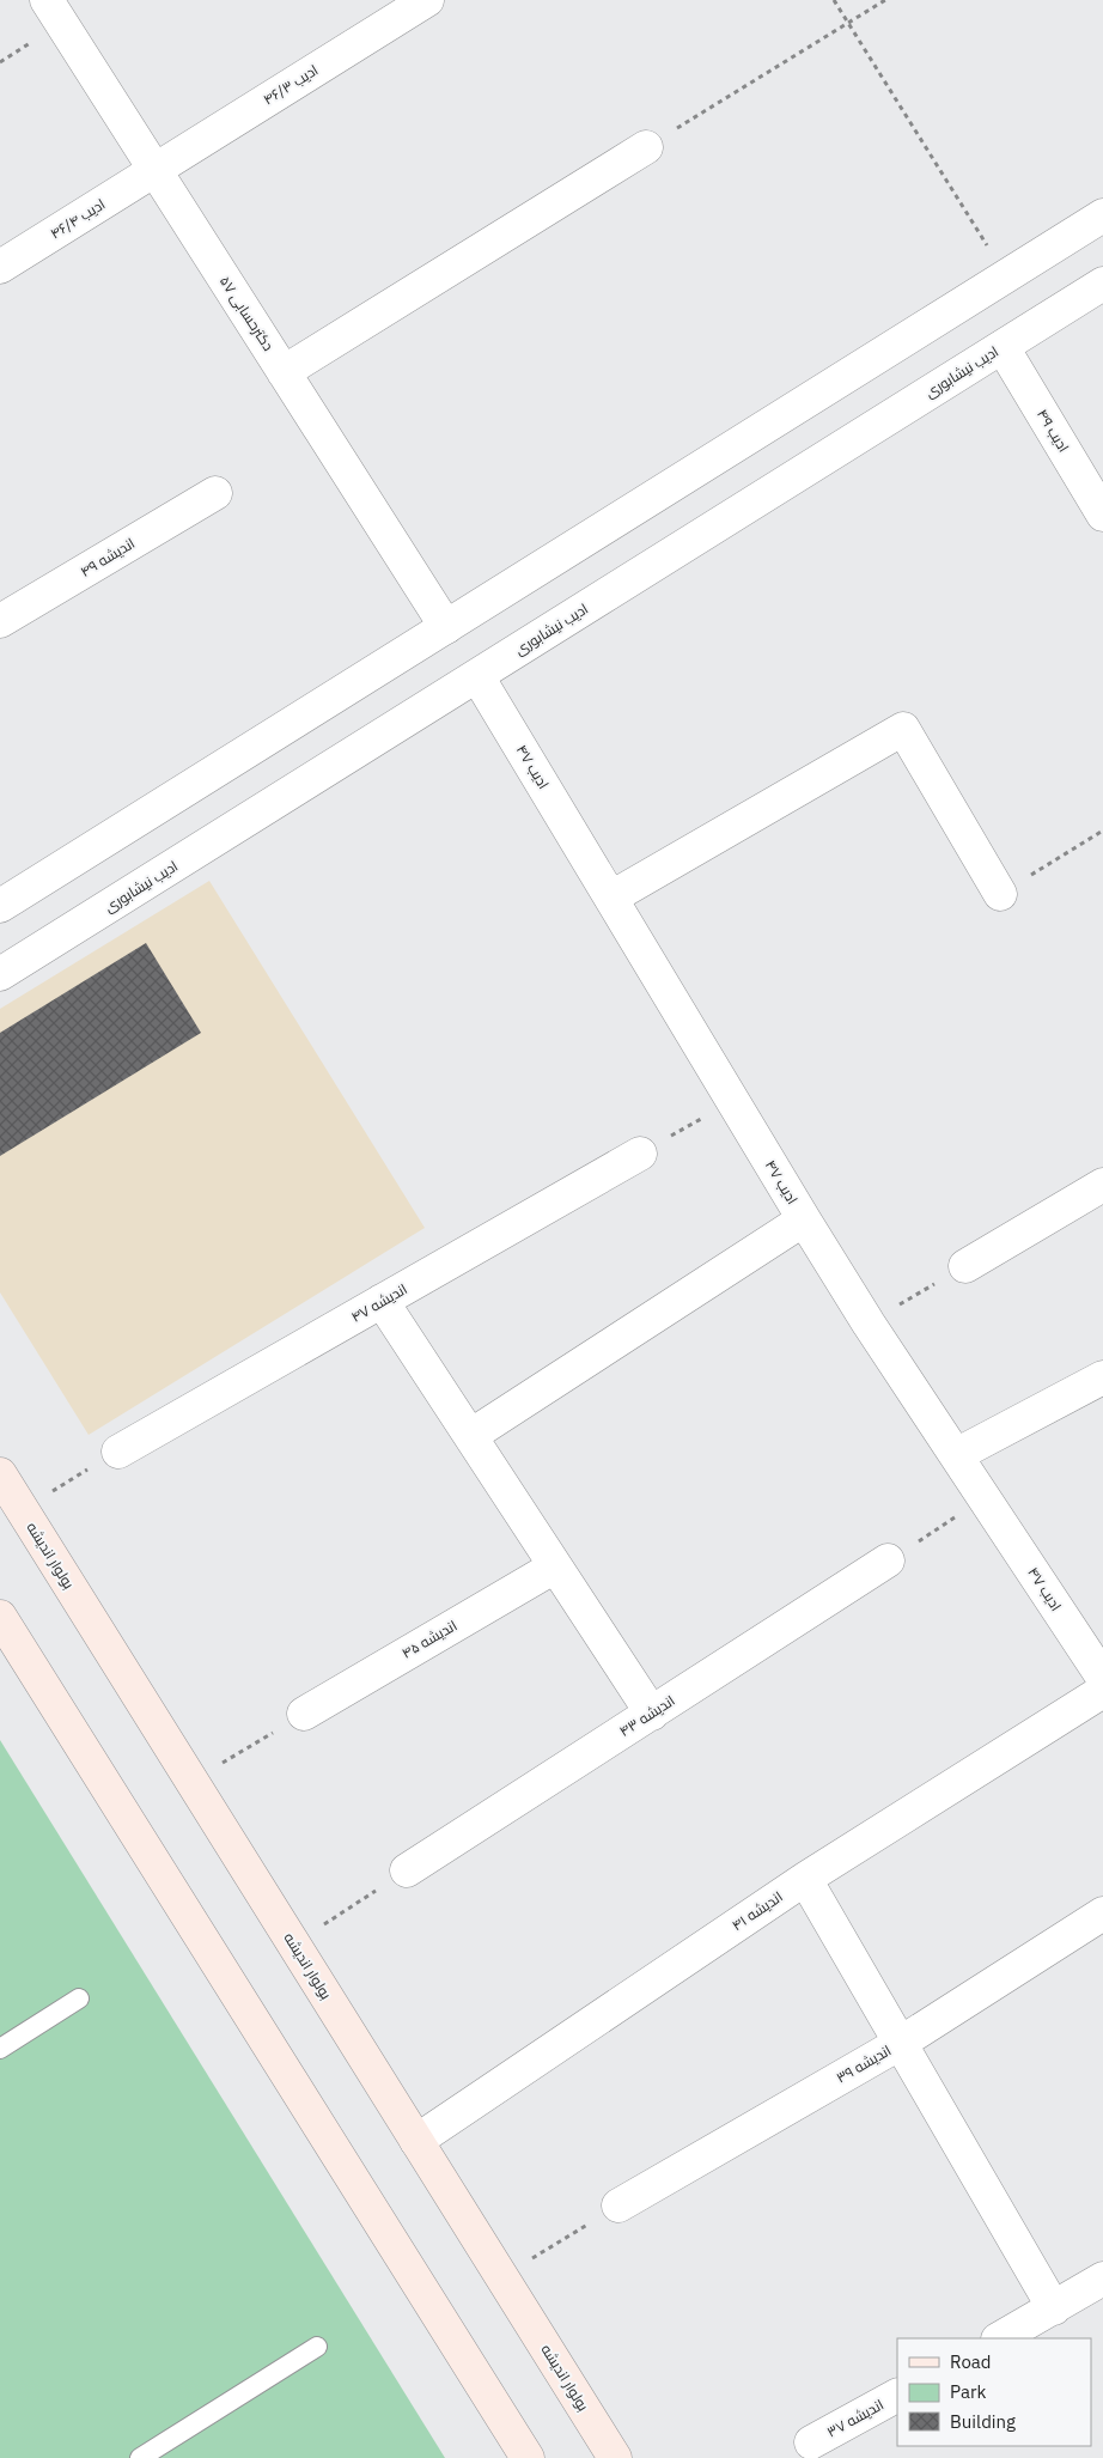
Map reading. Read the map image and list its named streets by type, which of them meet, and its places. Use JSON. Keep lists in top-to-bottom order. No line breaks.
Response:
{"streets":{"main road":["بولوار اندیشه"],"street":["ادیب ۴۶/۳","ادیب ۴۶/۴","دکترحسابی ۵۷","ادیب نیشابوری","ادیب ۴۹","اندیشه ۴۹","ادیب ۴۷","اندیشه ۴۷","اندیشه ۴۵","اندیشه ۴۳","اندیشه ۴۱","اندیشه ۳۹","اندیشه ۳۷"]},"crossings":[["ادیب ۴۶/۳","ادیب ۴۶/۴"],["ادیب ۴۶/۳","دکترحسابی ۵۷"],["ادیب ۴۶/۴","دکترحسابی ۵۷"],["ادیب نیشابوری","ادیب ۴۹"],["ادیب نیشابوری","ادیب ۴۷"],["بولوار اندیشه","اندیشه ۴۱"]],"legend":["Road","Park","Building"]}
